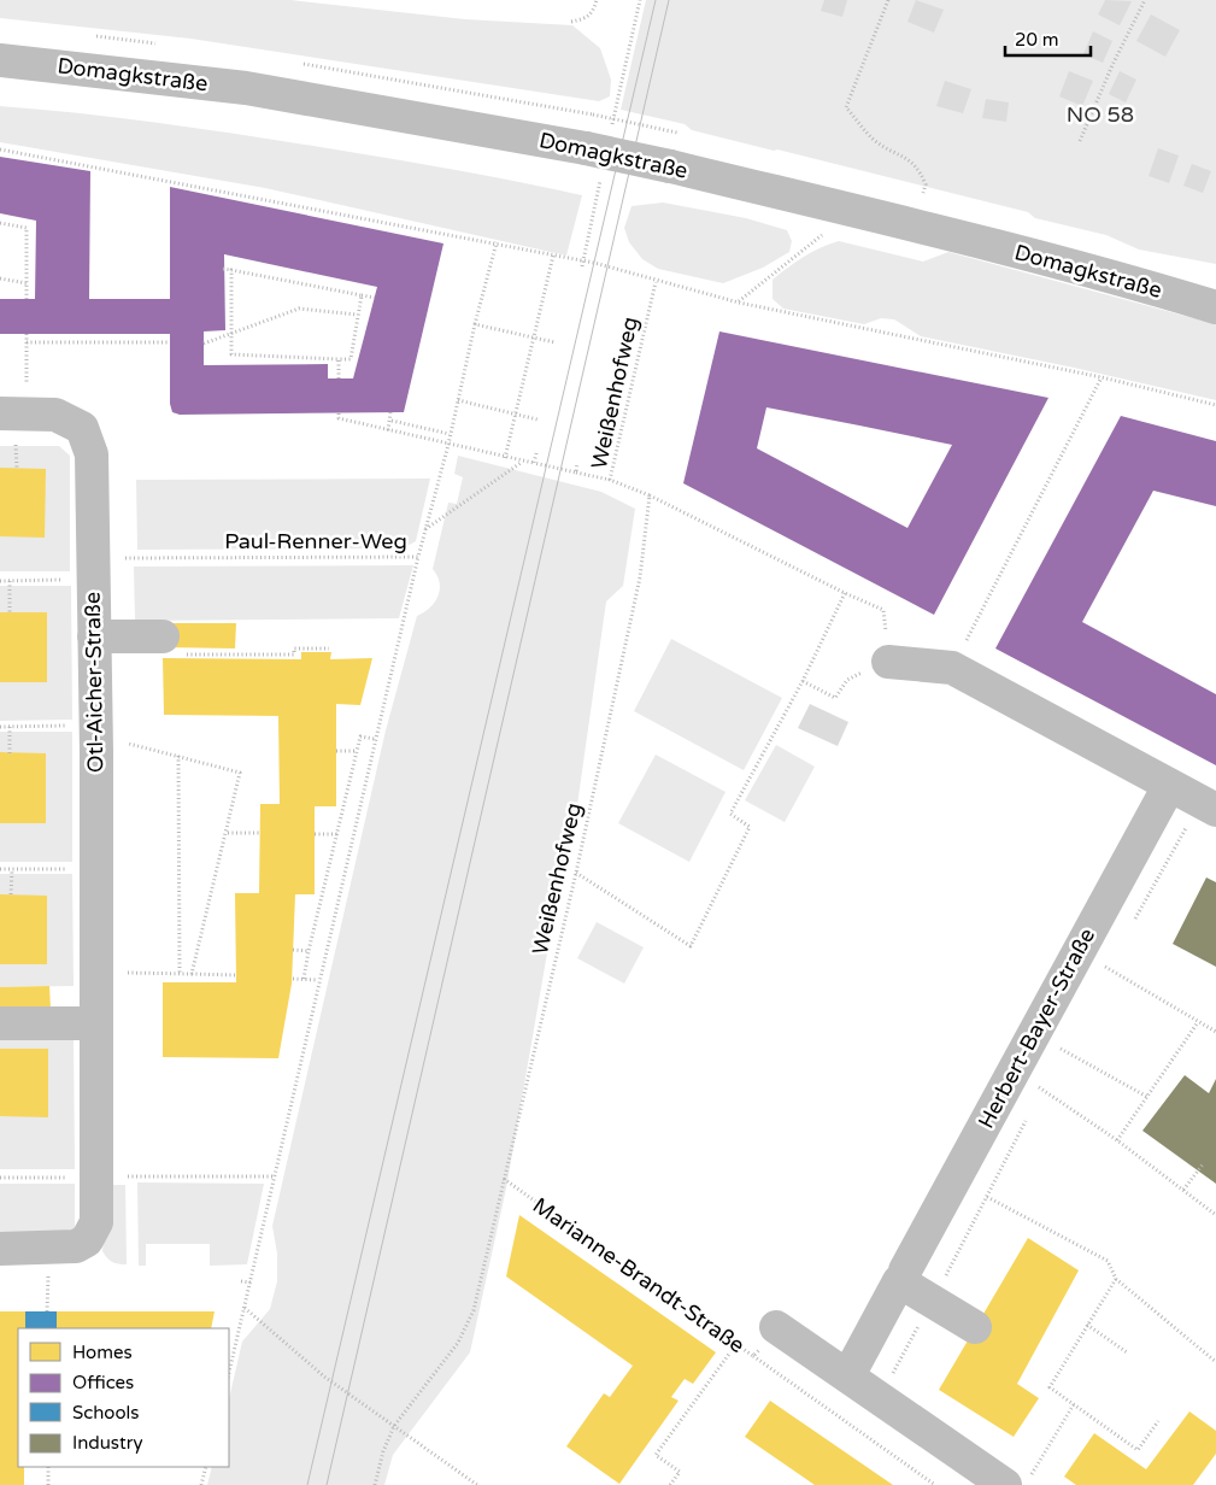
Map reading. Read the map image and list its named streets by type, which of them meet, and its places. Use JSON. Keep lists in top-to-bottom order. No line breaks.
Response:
{"streets":{"street":["Domagkstraße","Otl-Aicher-Straße","Herbert-Bayer-Straße","Marianne-Brandt-Straße"],"path":["Weißenhofweg","Paul-Renner-Weg"]},"crossings":[["Weißenhofweg","Marianne-Brandt-Straße"],["Paul-Renner-Weg","Otl-Aicher-Straße"],["Herbert-Bayer-Straße","Marianne-Brandt-Straße"]],"parks":["NO 58"],"legend":["Homes","Offices","Schools","Industry"],"scale_bar":"20 m"}
